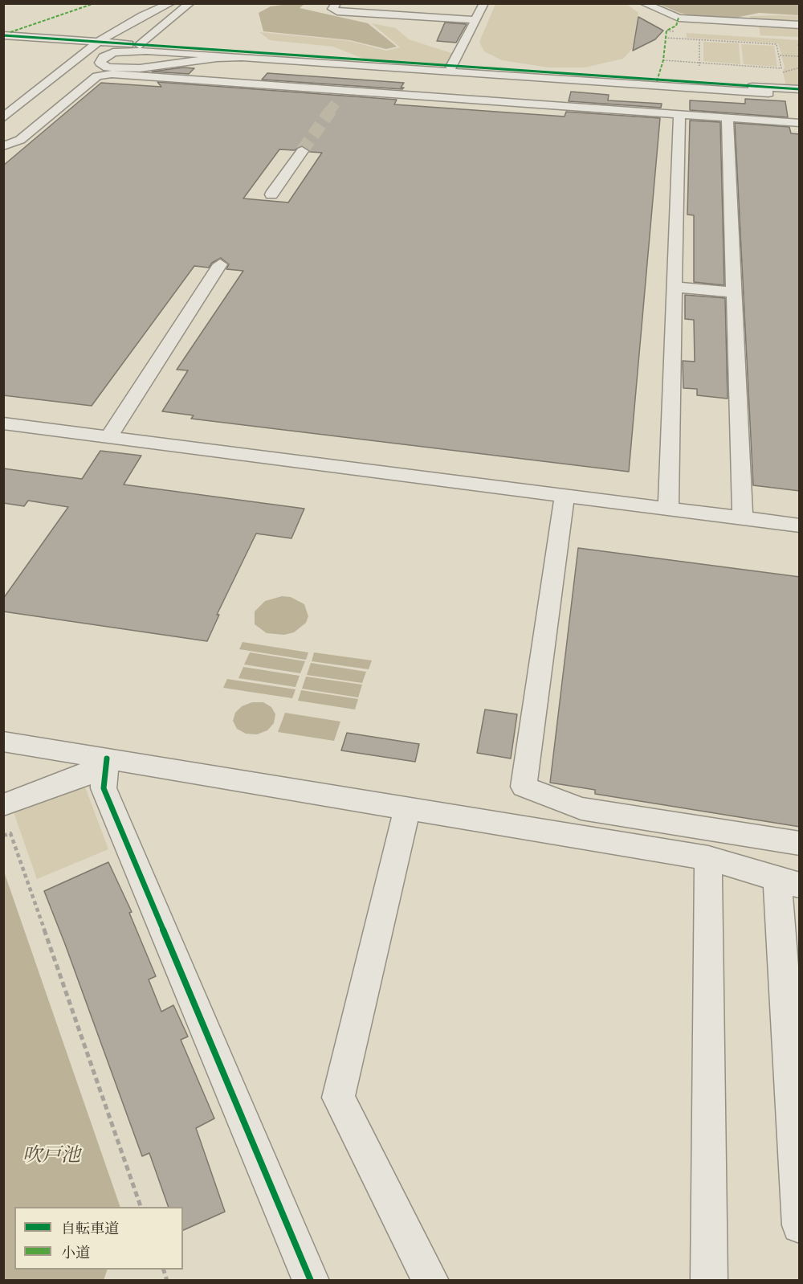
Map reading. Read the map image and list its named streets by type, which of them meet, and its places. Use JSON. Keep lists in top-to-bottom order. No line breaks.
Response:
{"water":["吹戸池"],"legend":["自転車道","小道"]}
